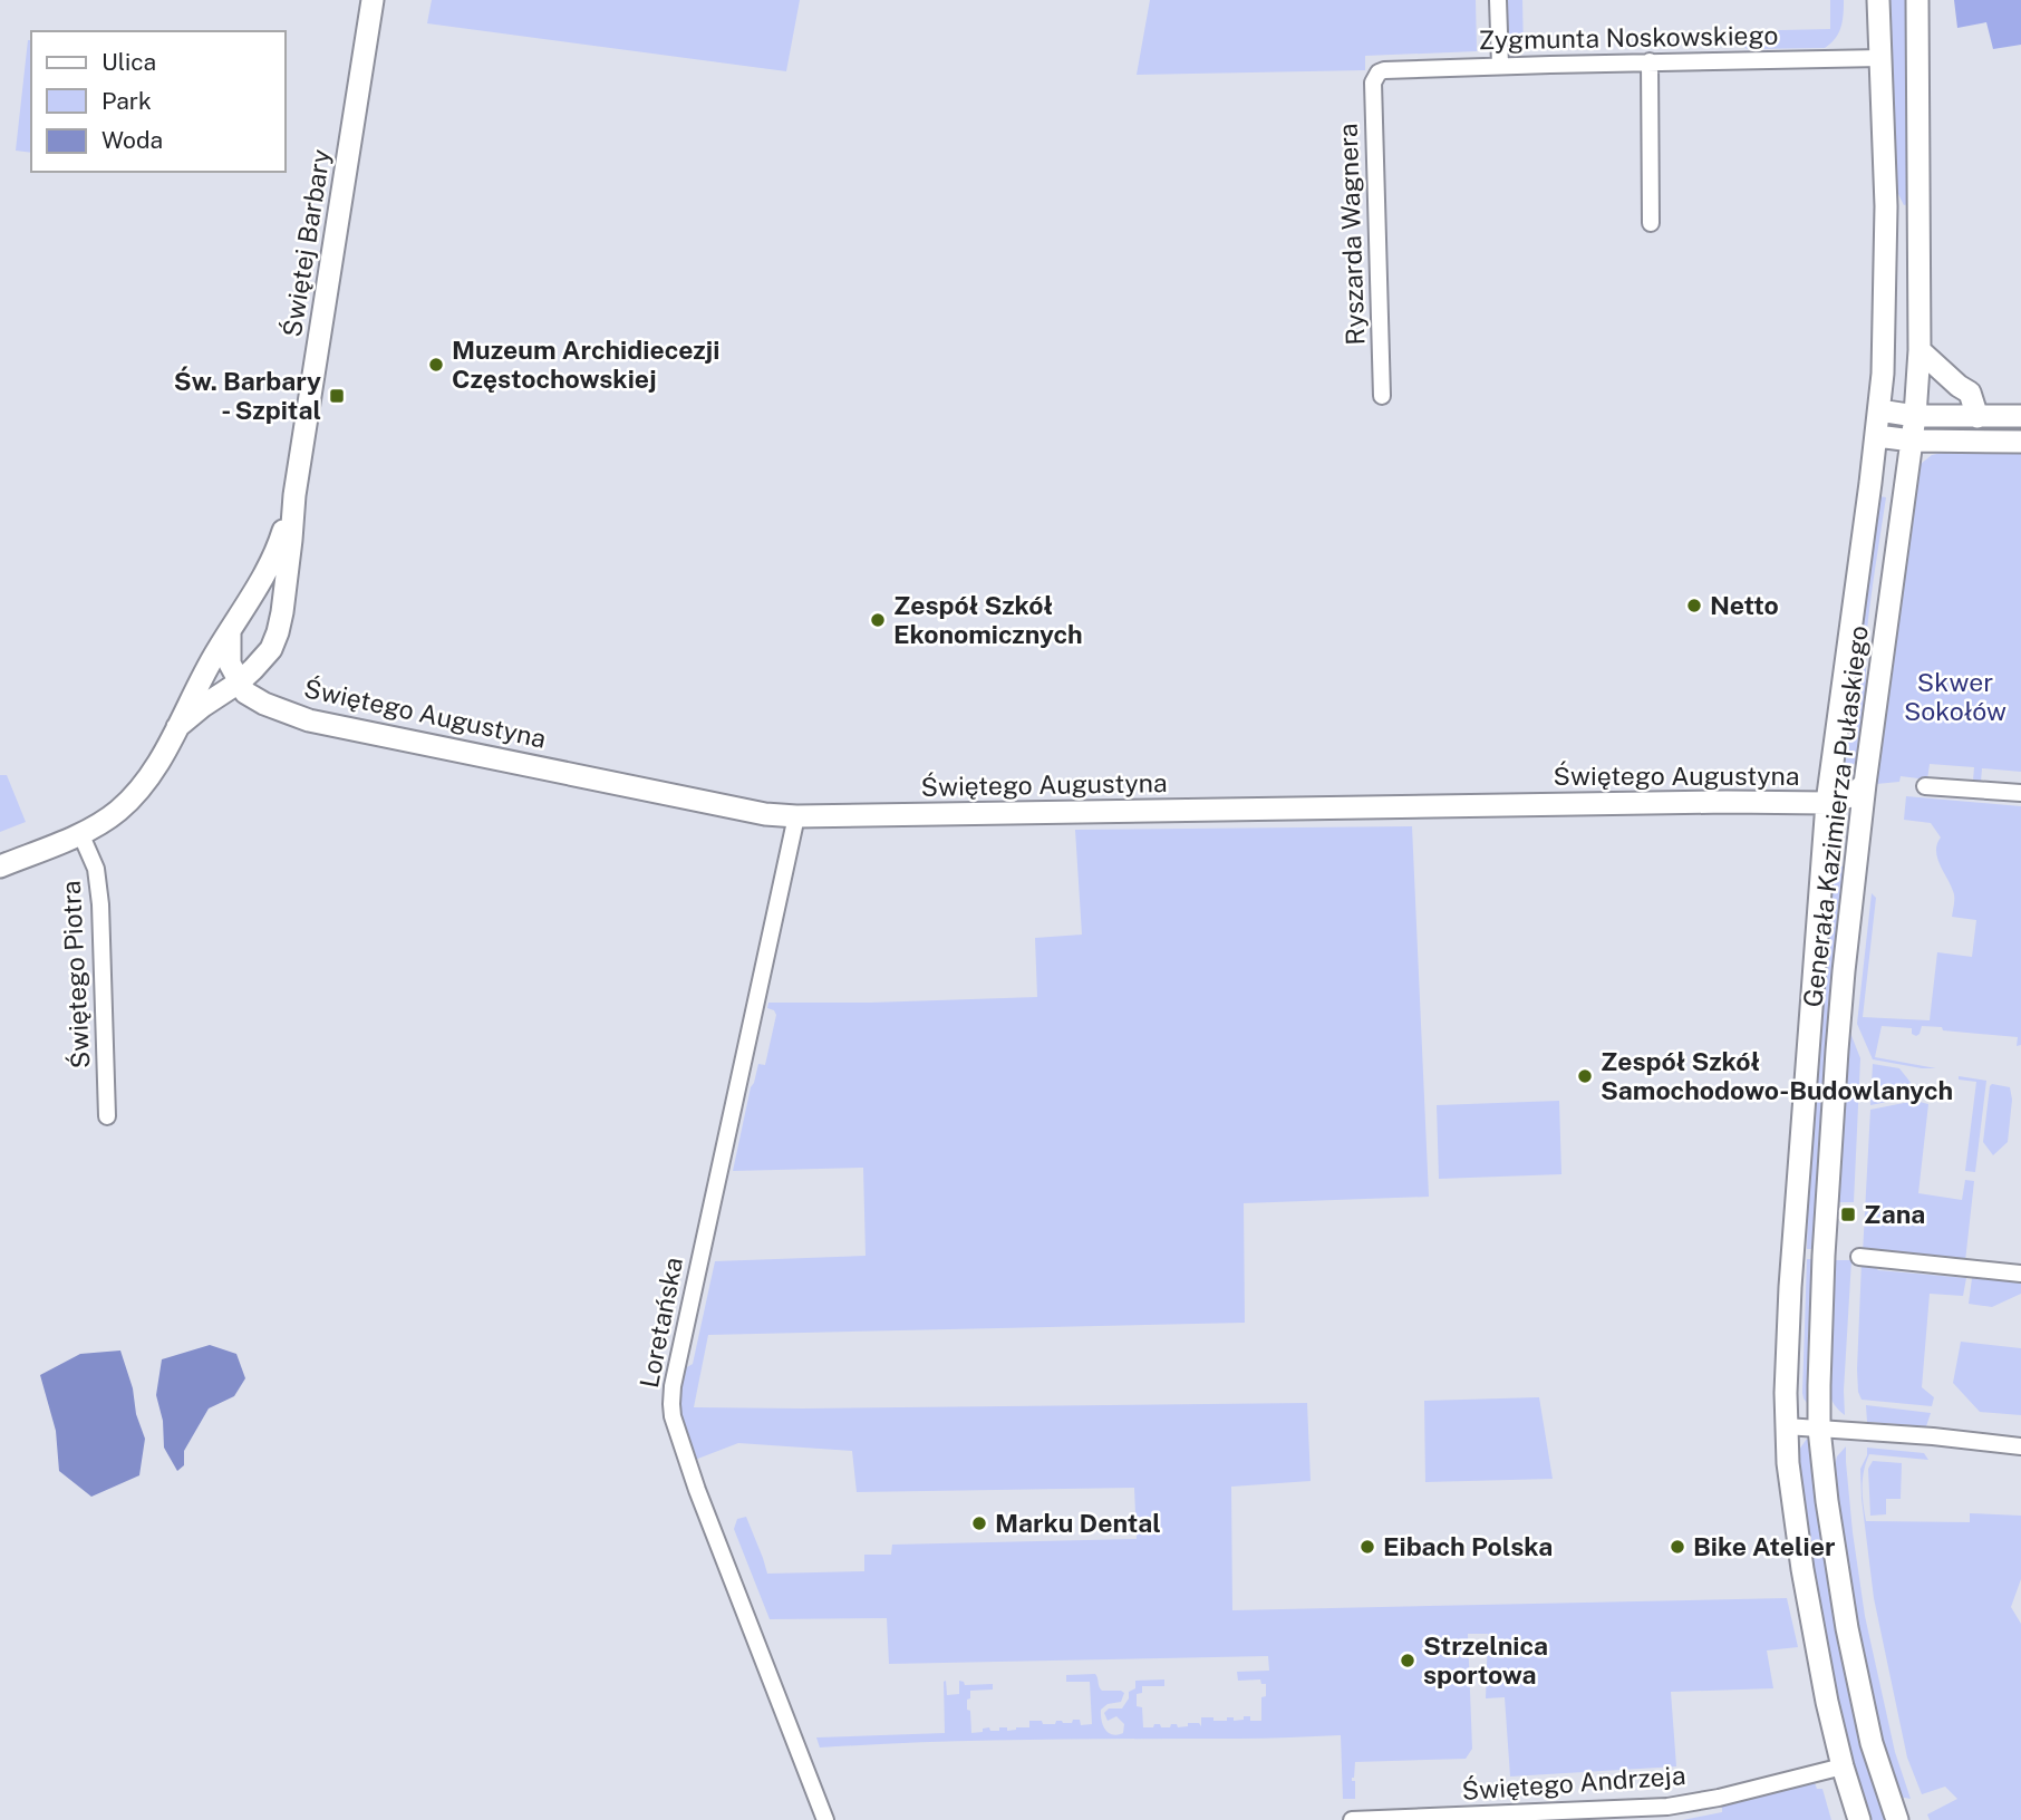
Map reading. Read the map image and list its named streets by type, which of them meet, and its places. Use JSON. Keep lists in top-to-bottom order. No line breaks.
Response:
{"streets":{"main road":["Świętej Barbary","Świętego Augustyna","Generała Kazimierza Pułaskiego"],"street":["Zygmunta Noskowskiego","Ryszarda Wagnera","Świętego Piotra","Loretańska","Świętego Andrzeja"]},"crossings":[["Zygmunta Noskowskiego","Ryszarda Wagnera"],["Zygmunta Noskowskiego","Generała Kazimierza Pułaskiego"],["Świętej Barbary","Świętego Augustyna"],["Świętej Barbary","Świętego Piotra"],["Świętego Augustyna","Generała Kazimierza Pułaskiego"],["Świętego Augustyna","Loretańska"],["Generała Kazimierza Pułaskiego","Świętego Andrzeja"]],"parks":["Skwer Sokołów"],"places":{"other":["Muzeum Archidiecezji Częstochowskiej","Netto","Zespół Szkół Ekonomicznych","Zespół Szkół Samochodowo-Budowlanych","Marku Dental","Eibach Polska","Bike Atelier","Strzelnica sportowa"],"transit":["Św. Barbary - Szpital","Zana"]},"legend":["Ulica","Park","Woda"]}
